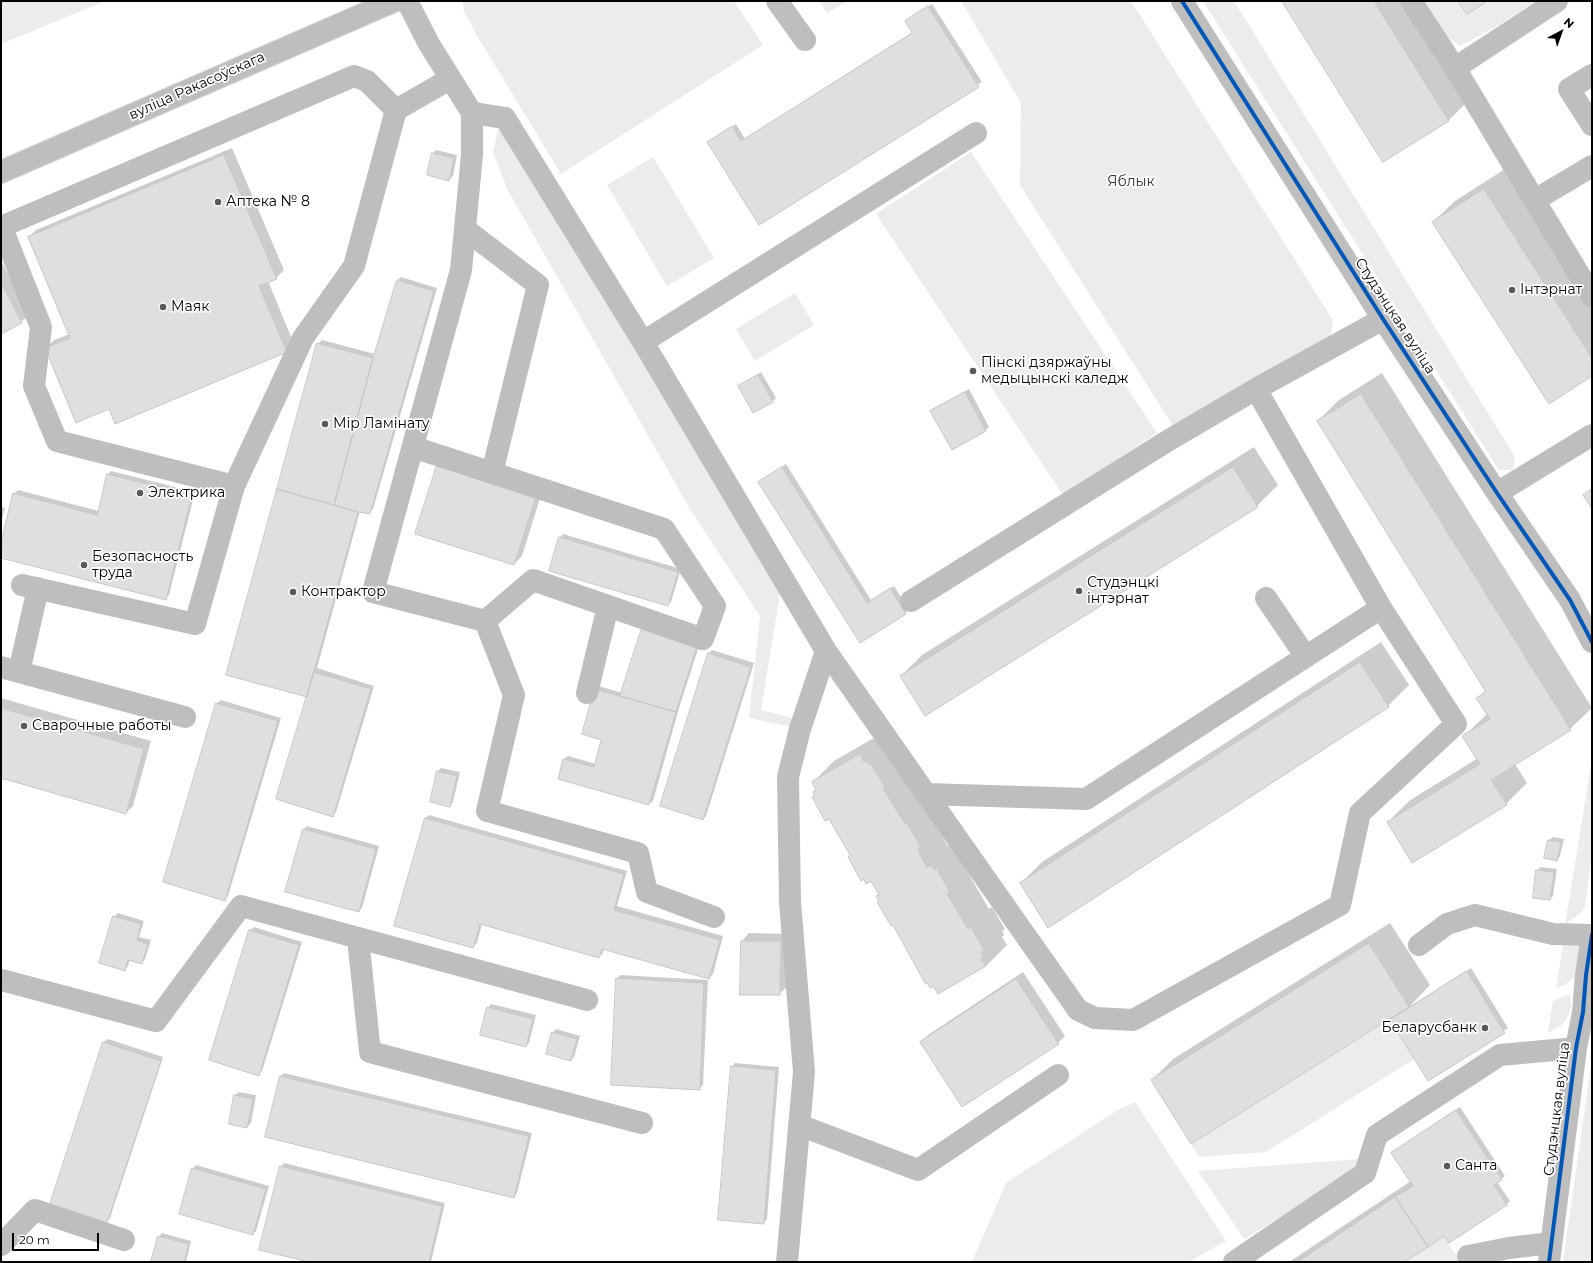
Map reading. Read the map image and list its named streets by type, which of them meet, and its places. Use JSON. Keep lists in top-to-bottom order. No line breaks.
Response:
{"streets":{"street":["вуліца Ракасоўскага","Студэнцкая вуліца"]},"parks":["Яблык"],"places":["Аптека № 8","Інтэрнат","Маяк","Пінскі дзяржаўны медыцынскі каледж","Мір Ламінату","Электрика","Безопасность труда","Студэнцкі інтэрнат","Контрактор","Сварочные работы","Беларусбанк","Санта"],"scale_bar":"20 m","north":"top right"}
